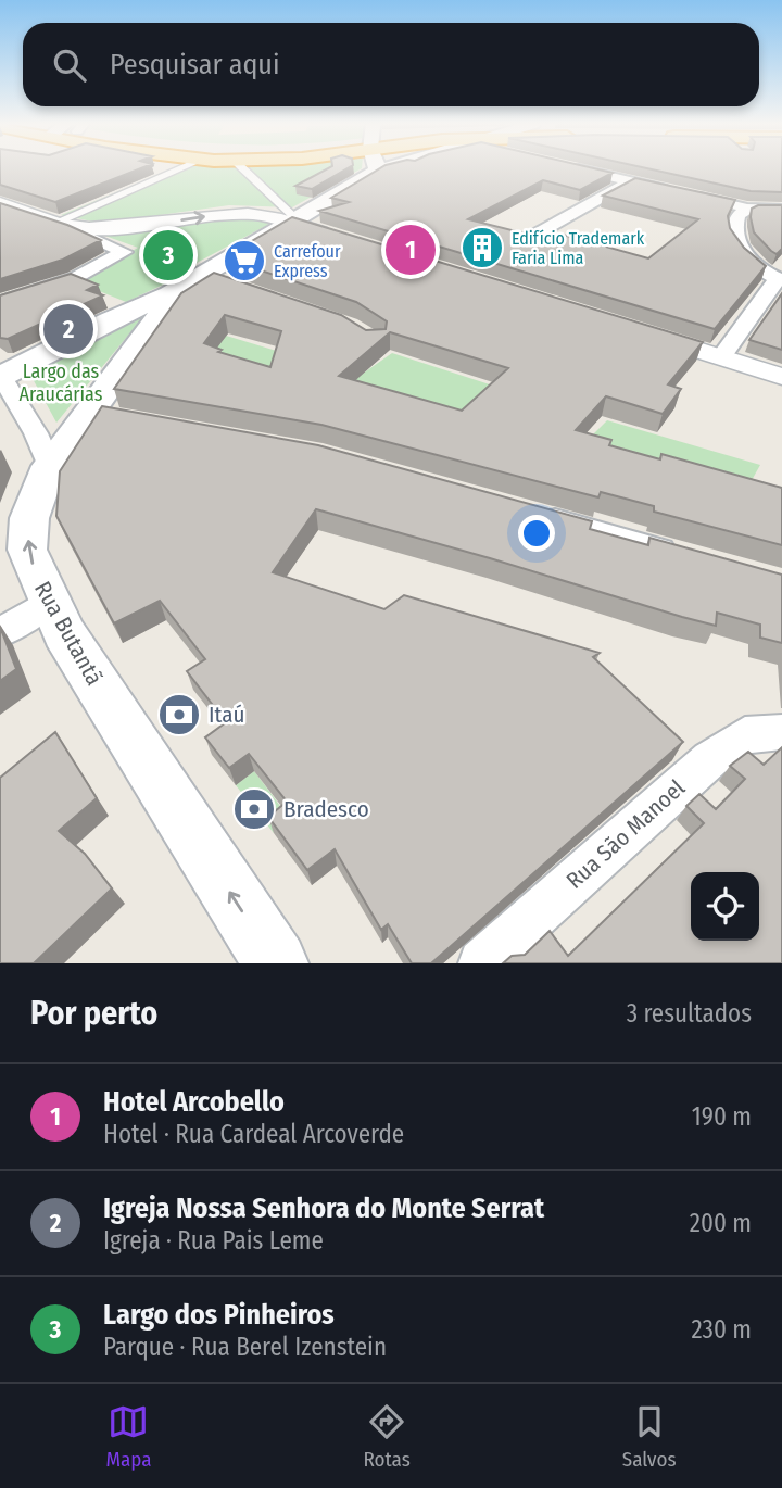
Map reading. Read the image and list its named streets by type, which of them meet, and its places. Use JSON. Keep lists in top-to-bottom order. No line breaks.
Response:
{"streets":{"main road":["Rua Butantã"],"street":["Rua São Manoel"]},"one_way":["Rua Butantã"],"parks":["Largo das Araucárias"],"places":{"building":["Edifício Trademark Faria Lima"],"supermarket":["Carrefour Express"],"bank":["Itaú","Bradesco"]},"page":{"search":"Pesquisar aqui","pins":["1","3","2"],"heading":["Por perto","3 resultados"],"list":[{"mark":"1","name":"Hotel Arcobello","note":"Hotel · Rua Cardeal Arcoverde","value":"190 m"},{"mark":"2","name":"Igreja Nossa Senhora do Monte Serrat","note":"Igreja · Rua Pais Leme","value":"200 m"},{"mark":"3","name":"Largo dos Pinheiros","note":"Parque · Rua Berel Izenstein","value":"230 m"}],"nav":["Mapa","Rotas","Salvos"]}}
